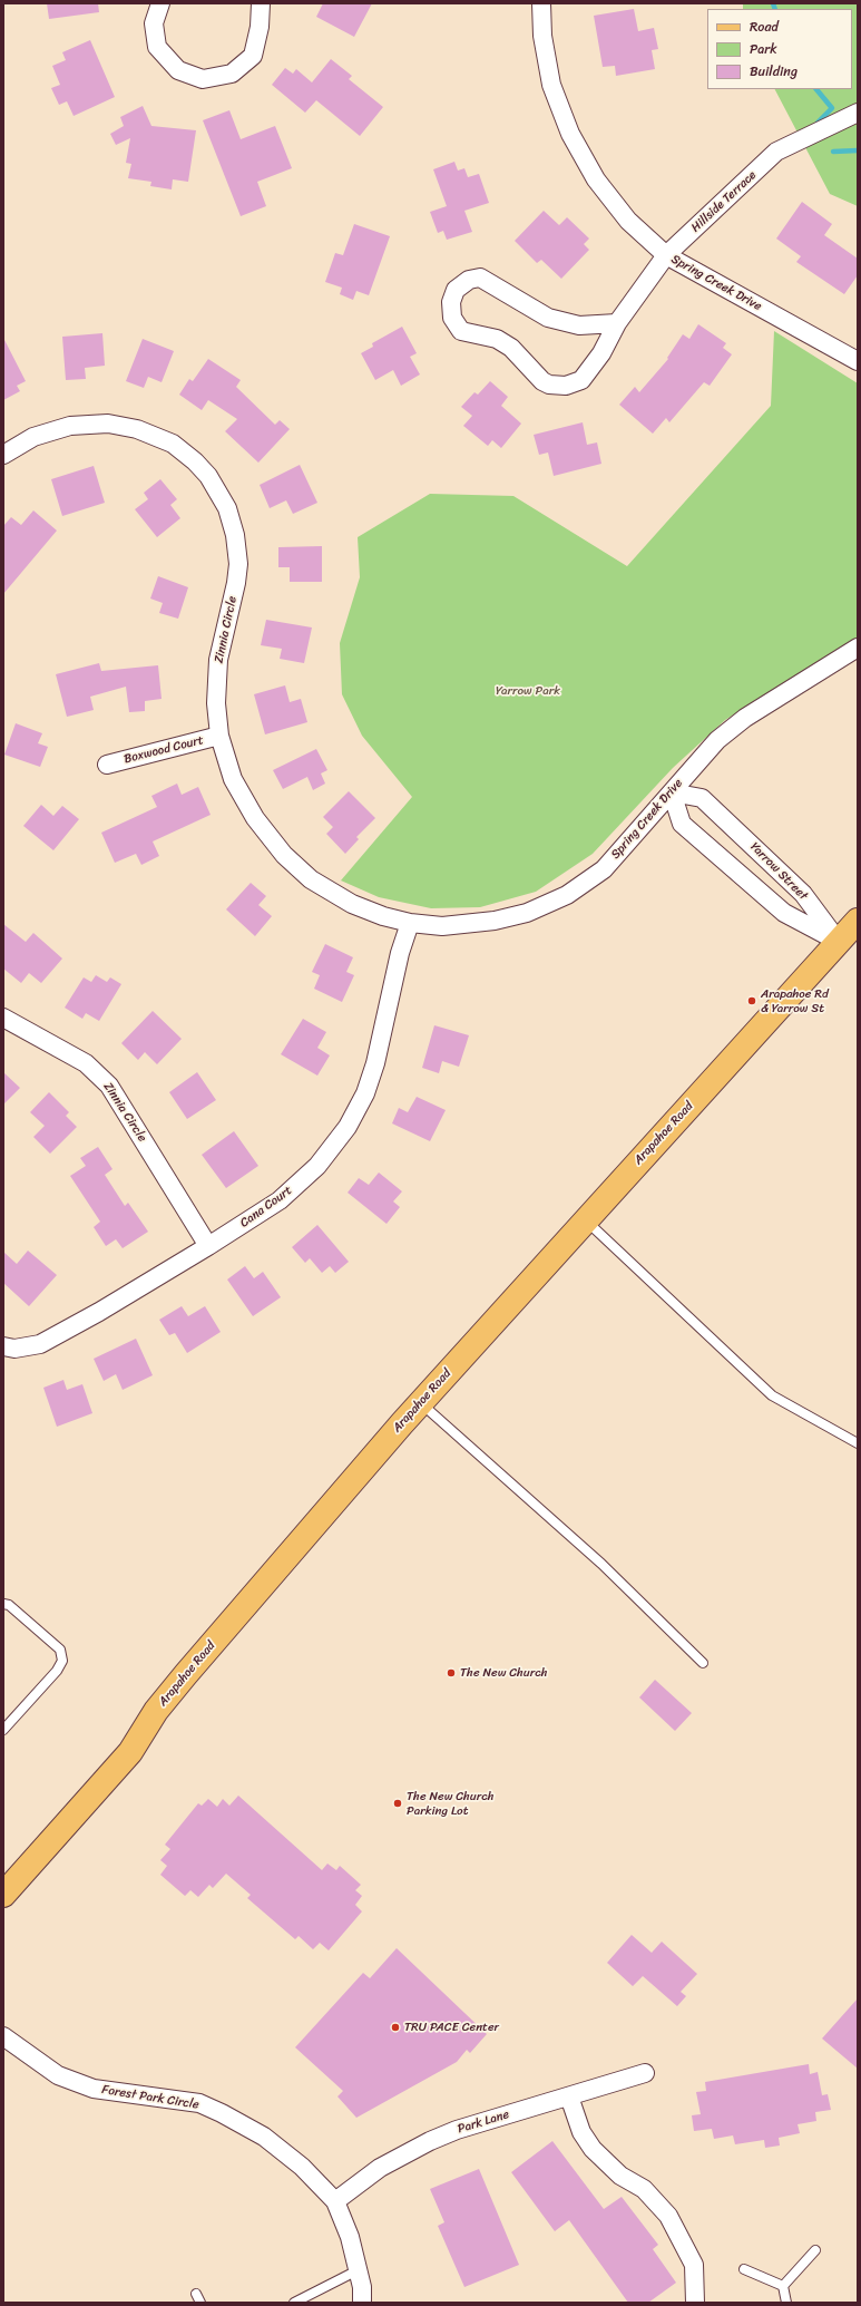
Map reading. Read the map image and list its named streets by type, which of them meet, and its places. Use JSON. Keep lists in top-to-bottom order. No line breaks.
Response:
{"streets":{"main road":["Arapahoe Road"],"street":["Hillside Terrace","Spring Creek Drive","Zinnia Circle","Boxwood Court","Yarrow Street","Cana Court","Forest Park Circle","Park Lane"]},"crossings":[["Hillside Terrace","Spring Creek Drive"],["Spring Creek Drive","Zinnia Circle"],["Spring Creek Drive","Yarrow Street"],["Spring Creek Drive","Cana Court"],["Zinnia Circle","Boxwood Court"],["Zinnia Circle","Cana Court"],["Yarrow Street","Arapahoe Road"],["Forest Park Circle","Park Lane"]],"parks":["Yarrow Park"],"places":["Arapahoe Rd & Yarrow St","The New Church","The New Church Parking Lot","TRU PACE Center"],"legend":["Road","Park","Building"]}
